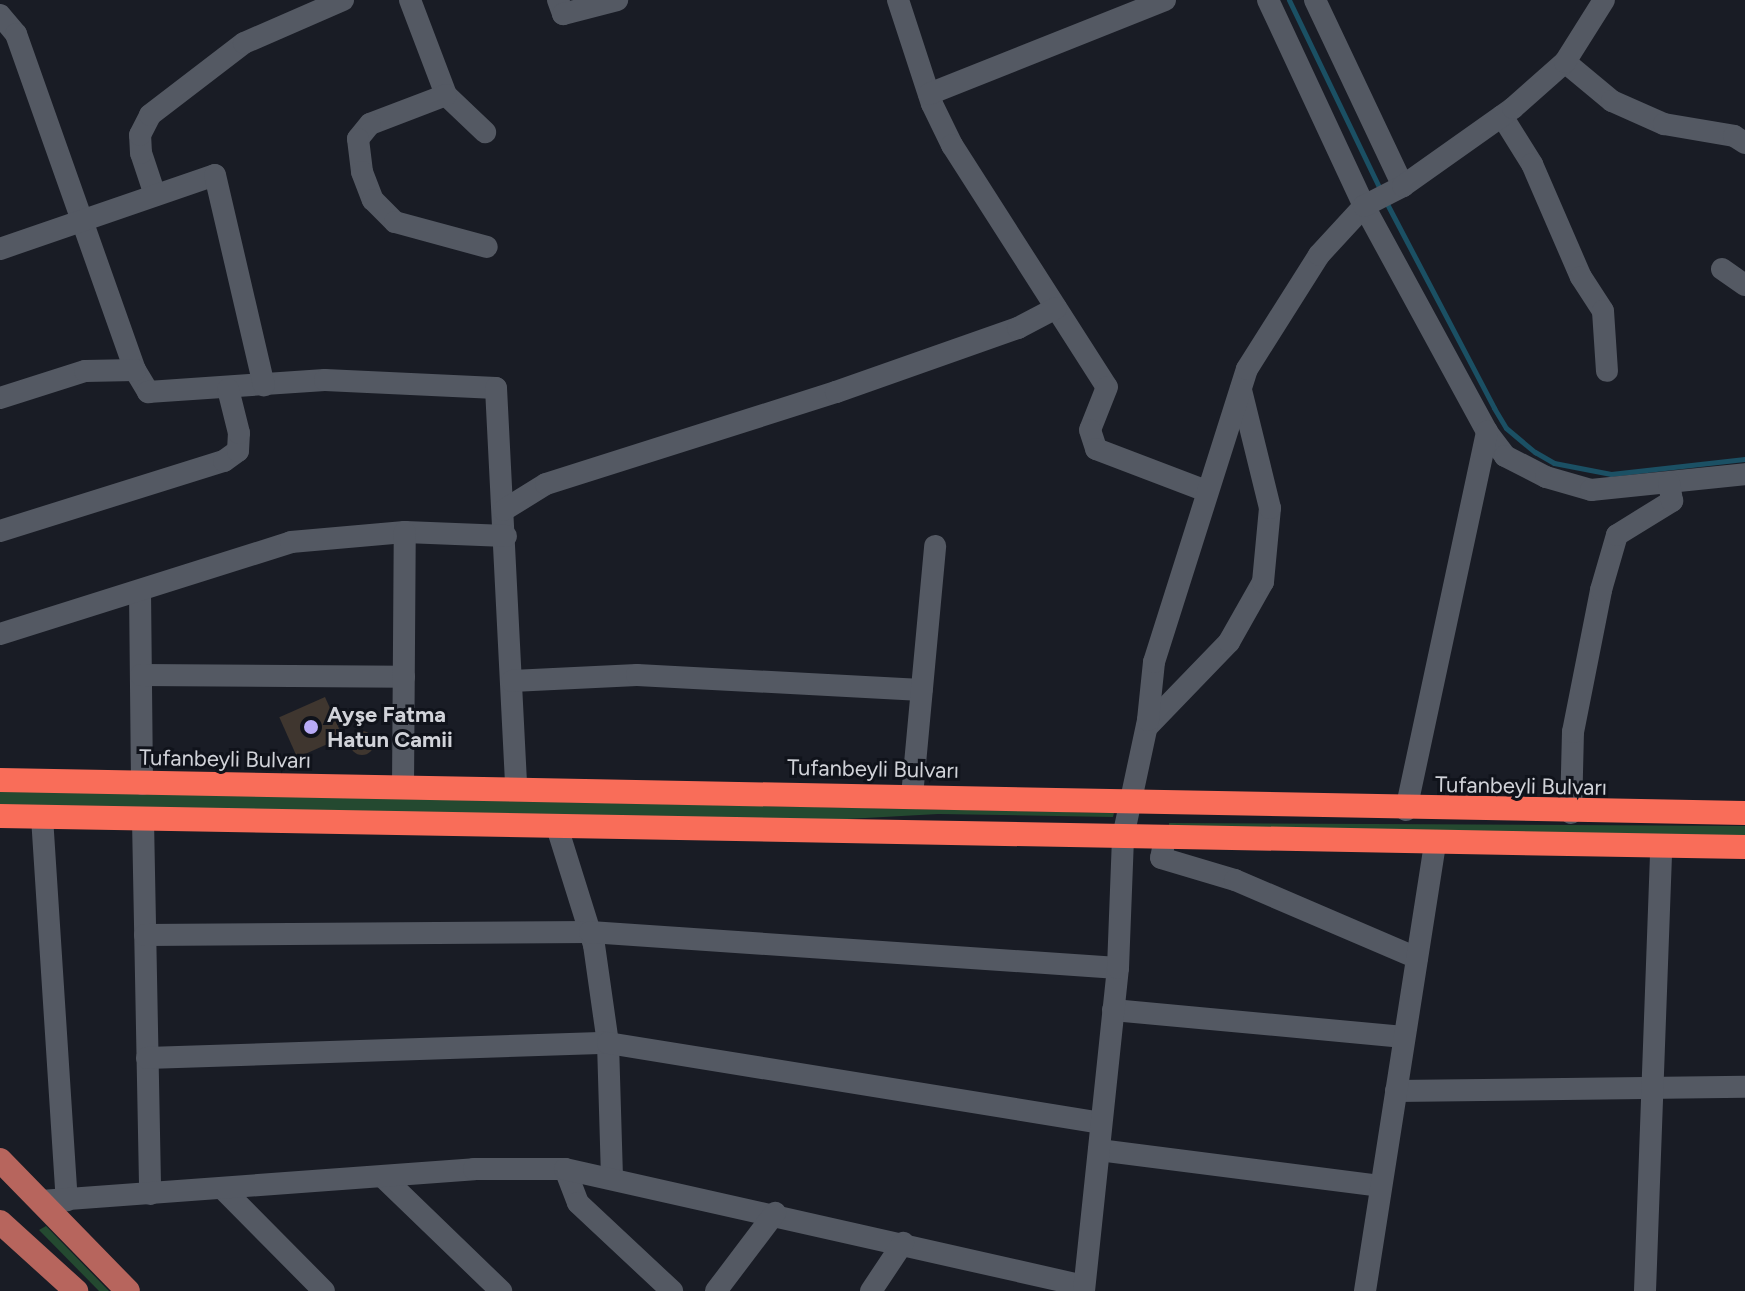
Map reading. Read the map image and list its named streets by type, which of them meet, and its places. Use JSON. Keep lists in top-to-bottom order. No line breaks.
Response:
{"streets":{"highway":["Tufanbeyli Bulvarı"]},"places":["Ayşe Fatma Hatun Camii"]}
